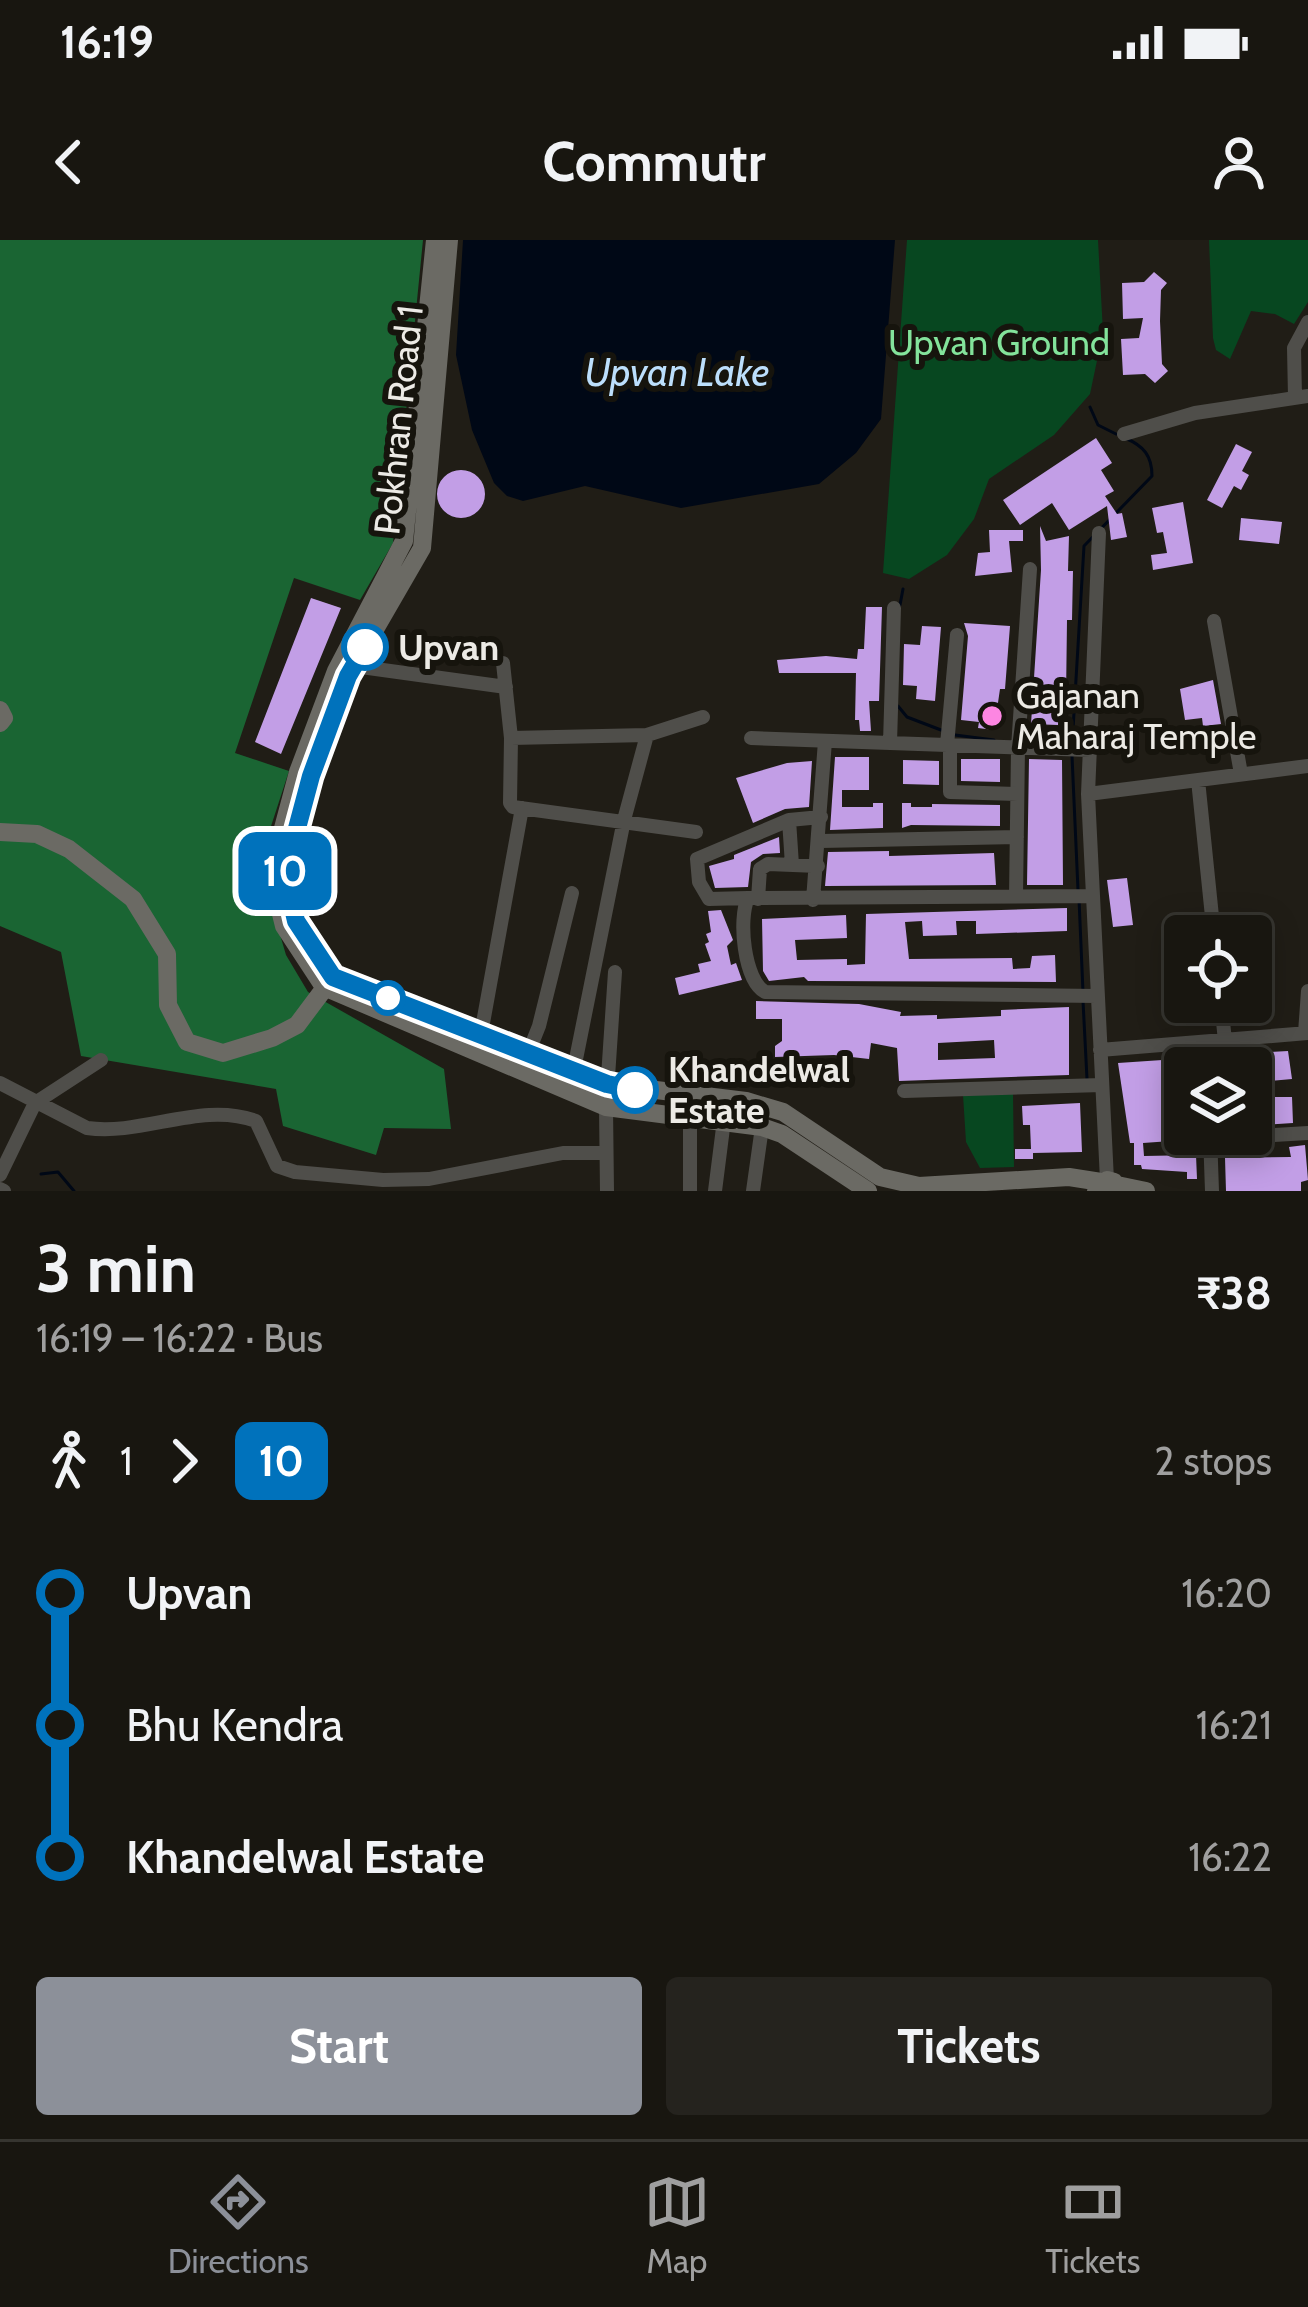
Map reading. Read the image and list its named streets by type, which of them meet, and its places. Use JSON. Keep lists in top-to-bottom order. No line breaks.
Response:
{"streets":{"main road":["Pokhran Road 1"]},"water":["Upvan Lake"],"parks":["Upvan Ground"],"places":["Upvan","Gajanan Maharaj Temple","Khandelwal Estate"],"lines":["bus line 10"],"page":{"status":"16:19","header":"Commutr","on_map":"10","heading":["3 min","16:19 – 16:22 · Bus","₹38"],"legs":["1","10","2 stops"],"list":[{"name":"Upvan","value":"16:20"},{"name":"Bhu Kendra","value":"16:21"},{"name":"Khandelwal Estate","value":"16:22"}],"buttons":["Start","Tickets"],"tabs":["Directions","Map","Tickets"]}}
